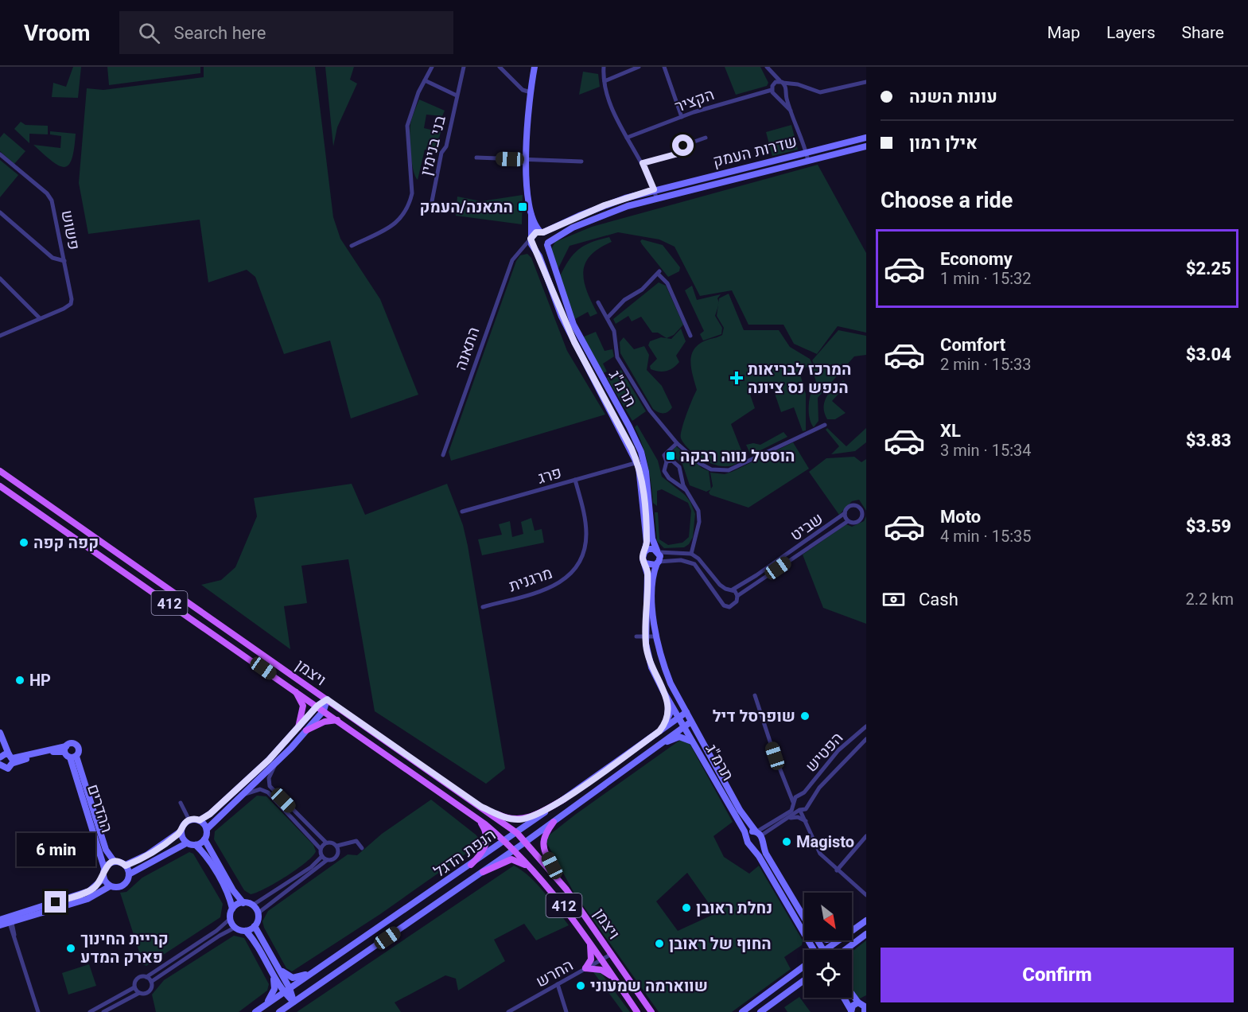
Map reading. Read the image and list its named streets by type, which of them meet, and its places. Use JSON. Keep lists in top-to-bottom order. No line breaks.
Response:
{"streets":{"main road":["412","ויצמן"],"street":["הקציר","בני בנימין","שדרות העמק","פשוש","התאנה","תרמ\"ג","פרג","שביט","מרגנית","הפטיש","ההדרים","הנפת הדגל","החרש"]},"crossings":[["שדרות העמק","התאנה"],["שדרות העמק","תרמ\"ג"],["התאנה","תרמ\"ג"],["תרמ\"ג","פרג"],["תרמ\"ג","הנפת הדגל"],["פרג","מרגנית"],["ויצמן","הנפת הדגל"],["ויצמן","החרש"]],"places":{"transit":["התאנה/העמק","הוסטל נווה רבקה"],"health":["המרכז לבריאות הנפש נס ציונה"],"other":["קפה קפה","HP","שופרסל דיל","Magisto","נחלת ראובן","החוף של ראובן","קריית החינוך פארק המדע","שווארמה שמעוני"]},"north":"bottom right","page":{"header":"Vroom","search":"Search here","nav":["Map","Layers","Share"],"banner":["עונות השנה","אילן רמון"],"heading":"Choose a ride","list":[{"name":"Economy","note":"1 min · 15:32","value":"$2.25"},{"name":"Comfort","note":"2 min · 15:33","value":"$3.04"},{"name":"XL","note":"3 min · 15:34","value":"$3.83"},{"name":"Moto","note":"4 min · 15:35","value":"$3.59"}],"pay":["Cash","2.2 km"],"bubble":"6 min","buttons":"Confirm"}}
